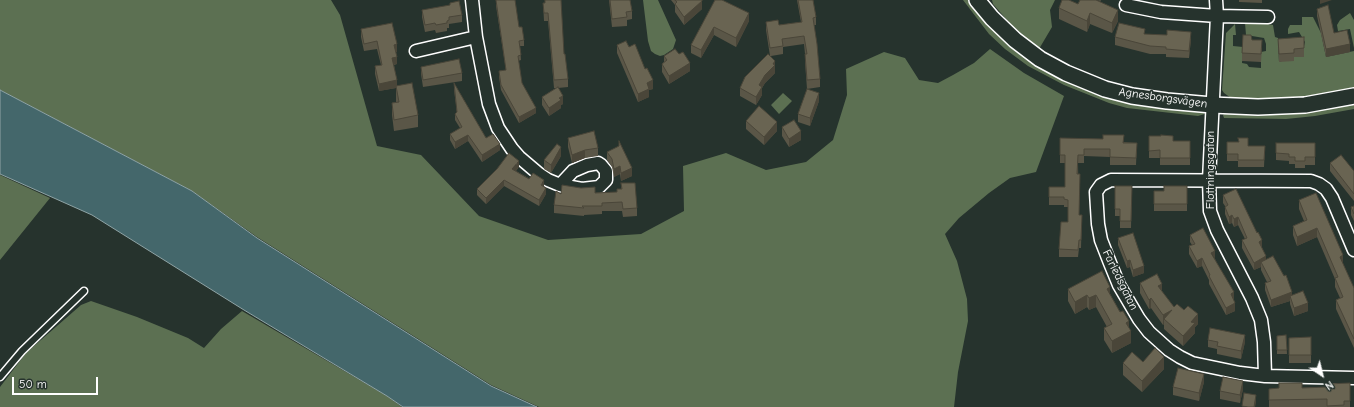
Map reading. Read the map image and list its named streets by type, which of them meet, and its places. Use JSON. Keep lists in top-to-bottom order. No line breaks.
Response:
{"streets":{"street":["Agnesborgsvägen","Flottningsgatan","Farledsgatan"]},"crossings":[["Agnesborgsvägen","Flottningsgatan"],["Flottningsgatan","Farledsgatan"]],"scale_bar":"50 m","north":"bottom right"}
